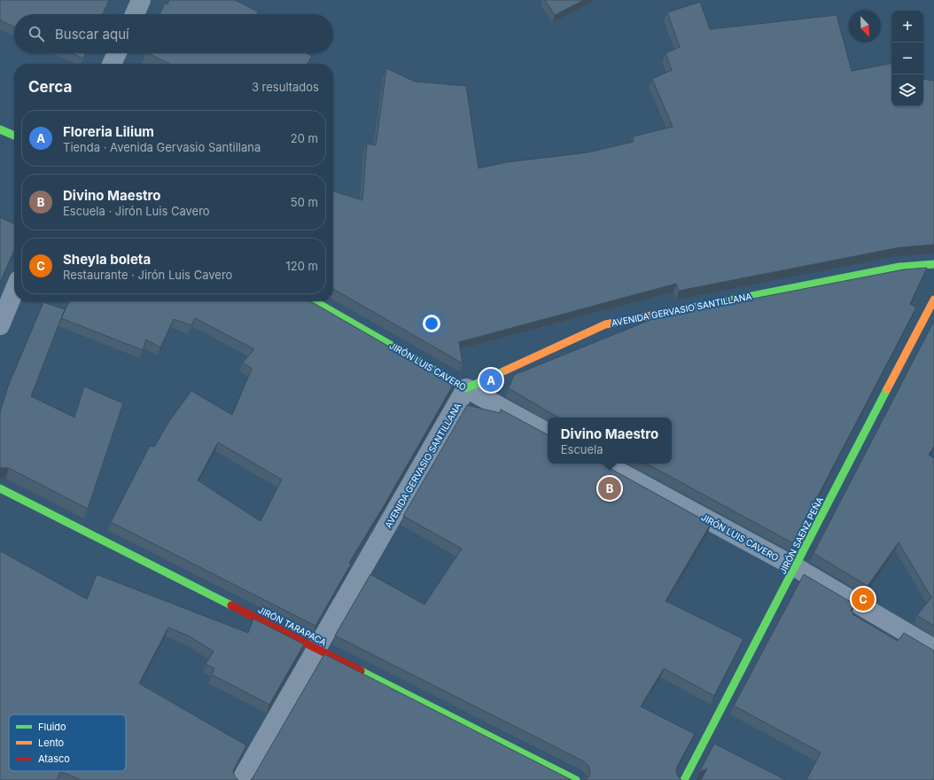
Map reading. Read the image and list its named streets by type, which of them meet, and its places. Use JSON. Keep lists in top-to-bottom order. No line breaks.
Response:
{"streets":{"street":["AVENIDA GERVASIO SANTILLANA","JIRÓN LUIS CAVERO","JIRÓN SAENZ PEÑA","JIRÓN TARAPACA"]},"crossings":[["AVENIDA GERVASIO SANTILLANA","JIRÓN LUIS CAVERO"],["AVENIDA GERVASIO SANTILLANA","JIRÓN TARAPACA"],["JIRÓN LUIS CAVERO","JIRÓN SAENZ PEÑA"]],"legend":["Fluido","Lento","Atasco"],"north":"bottom right","page":{"map_buttons":["+","−"],"search":"Buscar aquí","heading":["Cerca","3 resultados"],"list":[{"mark":"A","name":"Floreria Lilium","note":"Tienda · Avenida Gervasio Santillana","value":"20 m"},{"mark":"B","name":"Divino Maestro","note":"Escuela · Jirón Luis Cavero","value":"50 m"},{"mark":"C","name":"Sheyla boleta","note":"Restaurante · Jirón Luis Cavero","value":"120 m"}],"pins":["A","B","C"],"popup":["Divino Maestro","Escuela"]}}
